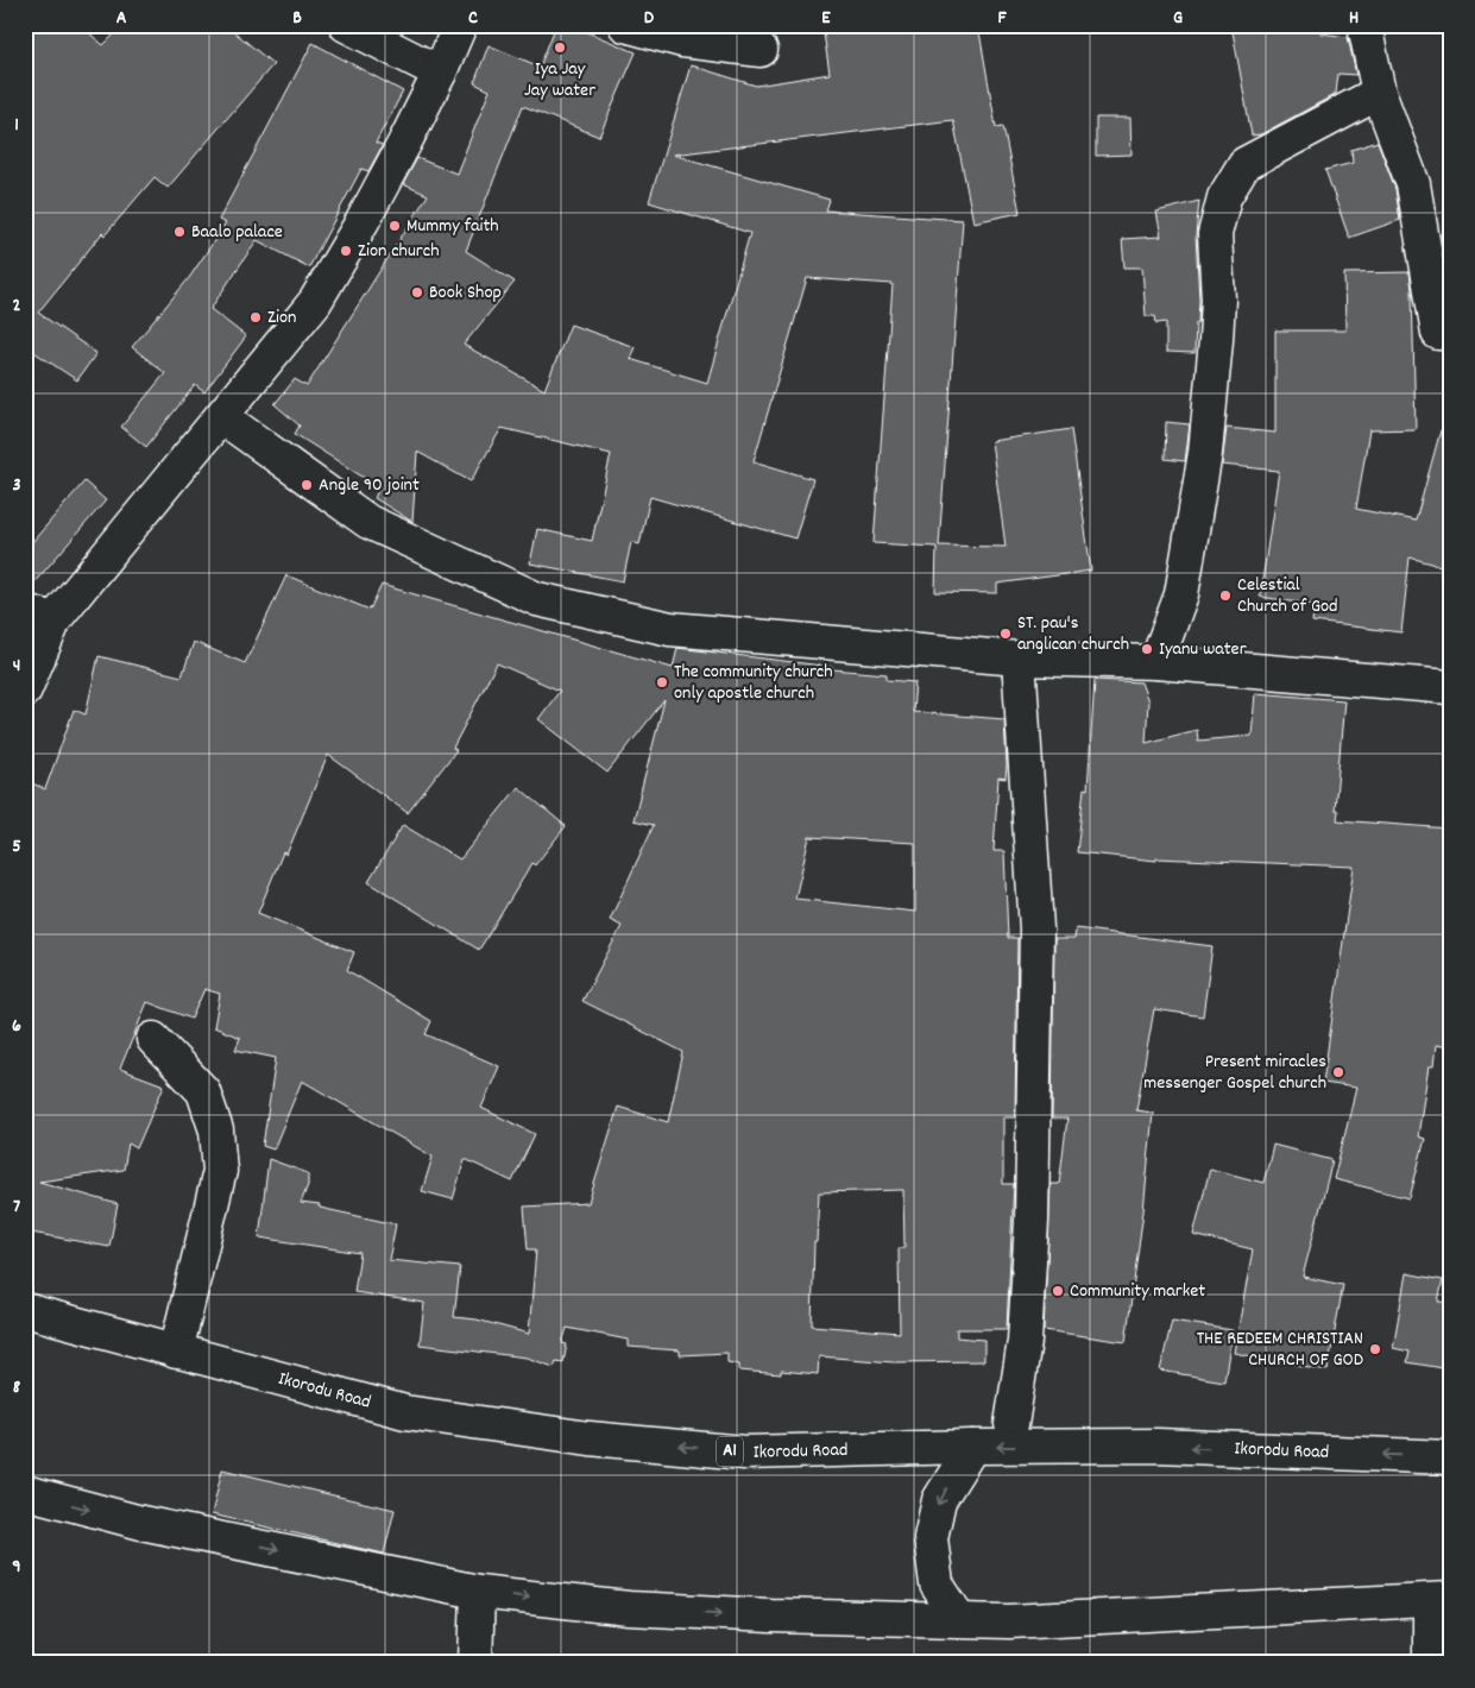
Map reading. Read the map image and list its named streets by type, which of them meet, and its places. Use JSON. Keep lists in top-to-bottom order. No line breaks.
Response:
{"streets":{"main road":["Ikorodu Road","A1"]},"places":["Iya Jay Jay water","Mummy faith","Baalo palace","Zion church","Book Shop","Zion","Angle 90 joint","Celestial Church of God","ST. pau's anglican church","Iyanu water","The community church only apostle church","Present miracles messenger Gospel church","Community market","THE REDEEM CHRISTIAN CHURCH OF GOD"],"grid":{"columns":["A","B","C","D","E","F","G","H"],"rows":["1","2","3","4","5","6","7","8","9"]}}
